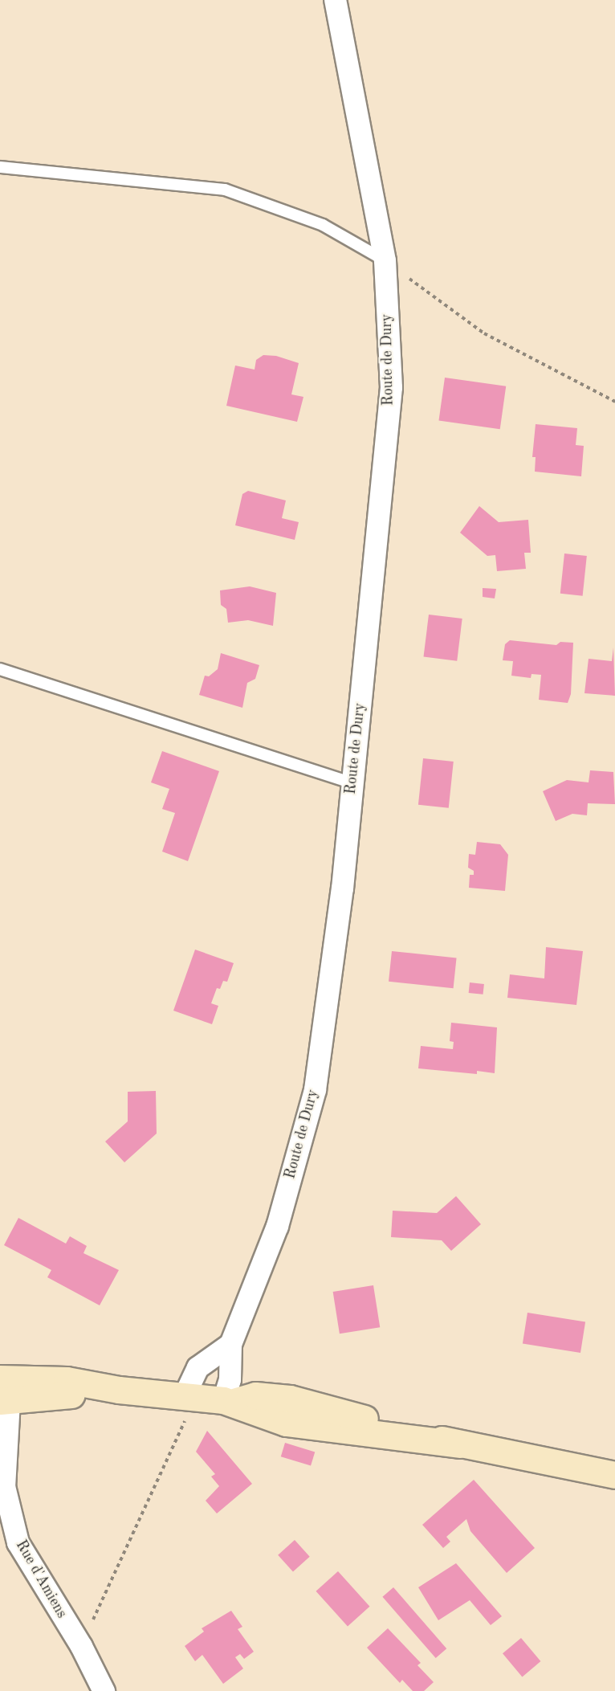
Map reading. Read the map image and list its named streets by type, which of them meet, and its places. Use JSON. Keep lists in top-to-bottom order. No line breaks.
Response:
{"streets":{"street":["Route de Dury","Rue d'Amiens"]}}
